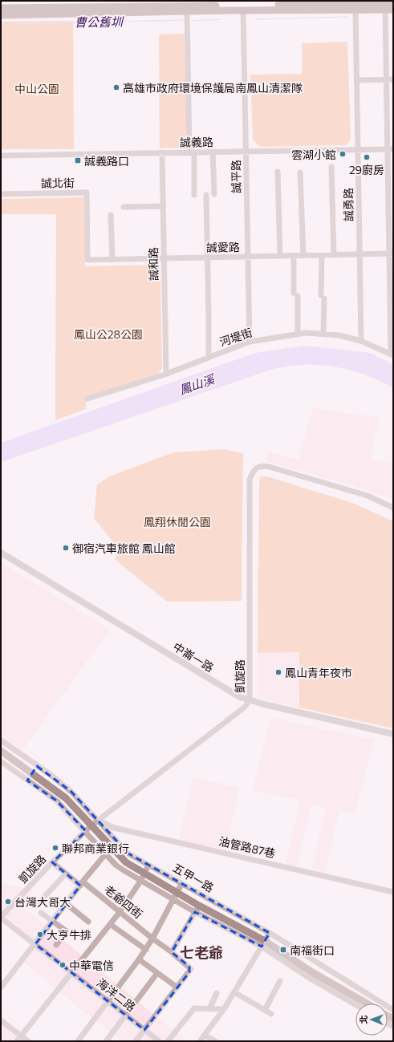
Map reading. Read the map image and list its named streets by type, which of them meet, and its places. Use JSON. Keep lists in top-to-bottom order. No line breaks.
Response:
{"streets":{"main road":["五甲一路"],"street":["誠義路","誠平路","誠北街","誠勇路","誠愛路","誠和路","河堤街","中崙一路","凱旋路","油管路87巷","老爺四街","海洋二路"]},"crossings":[["誠義路","誠平路"],["誠義路","誠勇路"],["誠義路","誠和路"],["誠平路","誠愛路"],["誠平路","河堤街"],["誠北街","誠愛路"],["誠勇路","誠愛路"],["誠勇路","河堤街"],["誠愛路","誠和路"],["誠和路","河堤街"],["中崙一路","凱旋路"],["凱旋路","油管路87巷"],["凱旋路","五甲一路"],["凱旋路","老爺四街"],["凱旋路","海洋二路"],["油管路87巷","五甲一路"]],"districts":["七老爺"],"water":["曹公舊圳","鳳山溪"],"parks":["中山公園","鳳山公28公園","鳳翔休閒公園"],"places":{"other":["高雄市政府環境保護局南鳳山清潔隊","雲湖小館","29廚房","御宿汽車旅館 鳳山館","鳳山青年夜市","聯邦商業銀行","台灣大哥大","大亨牛排","中華電信"],"transit":["誠義路口","南福街口"]},"north":"left"}
